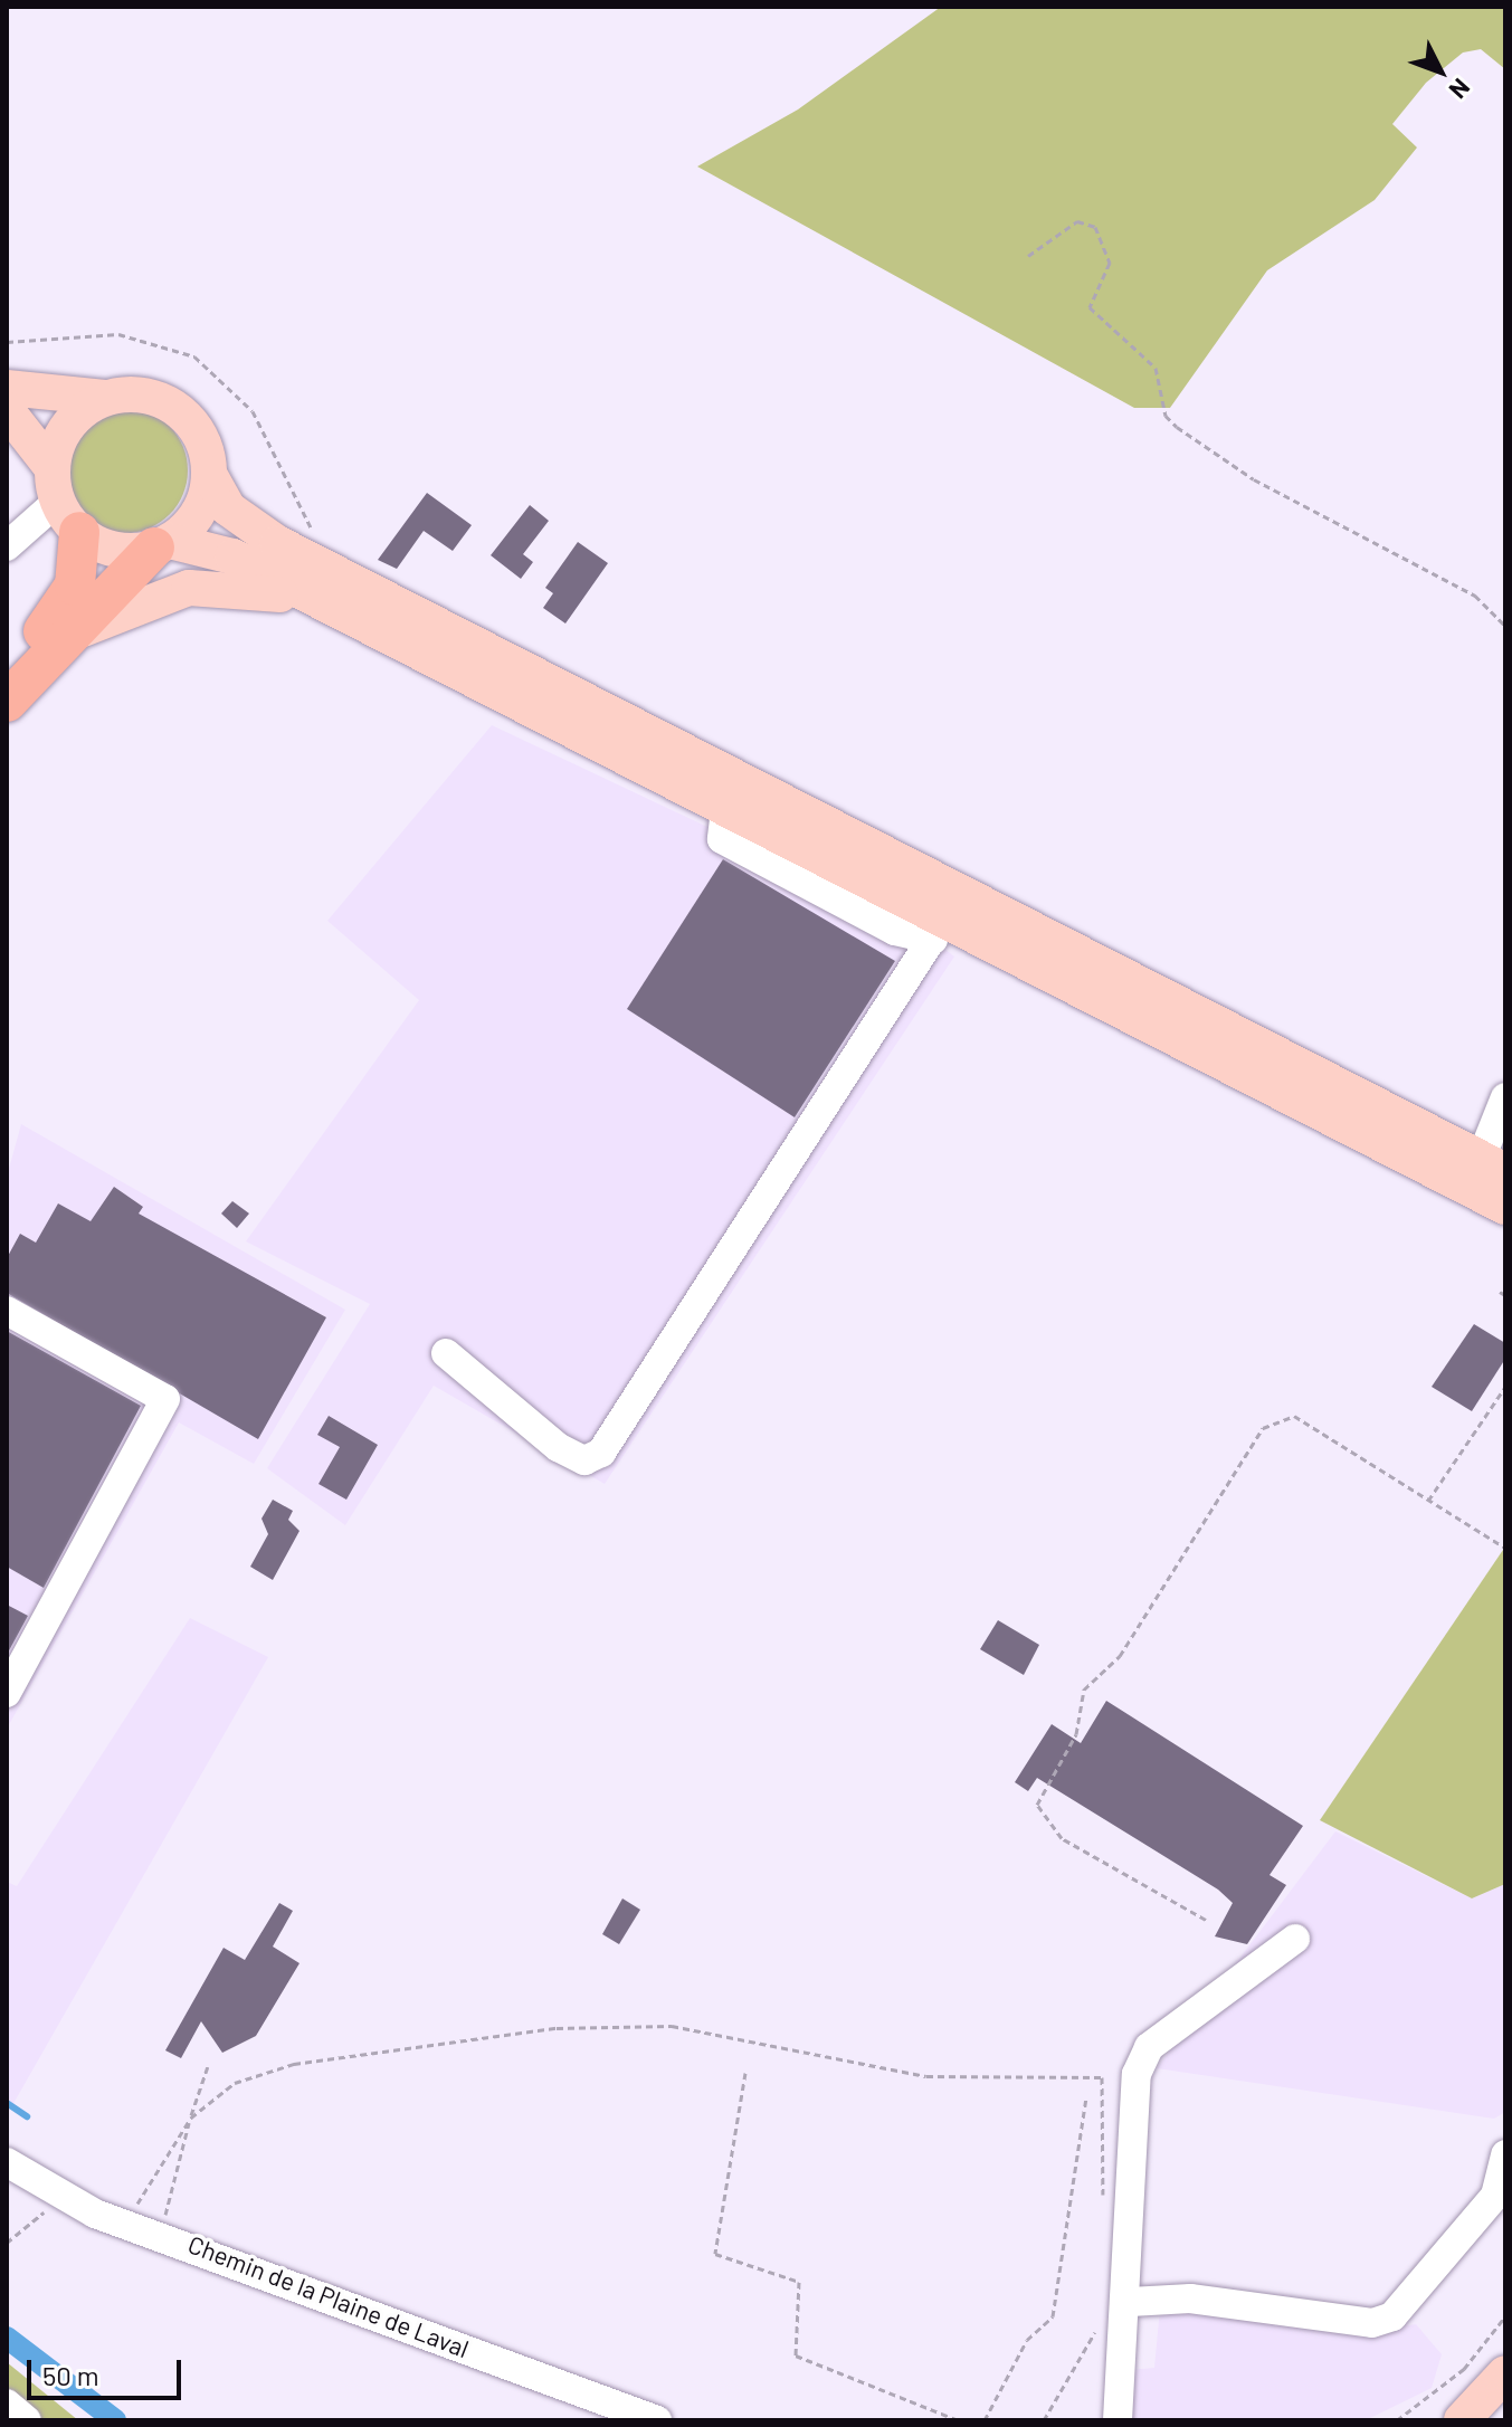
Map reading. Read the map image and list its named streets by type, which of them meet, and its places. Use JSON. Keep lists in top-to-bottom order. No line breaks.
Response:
{"streets":{"street":["Chemin de la Plaine de Laval"]},"scale_bar":"50 m","north":"bottom right"}
